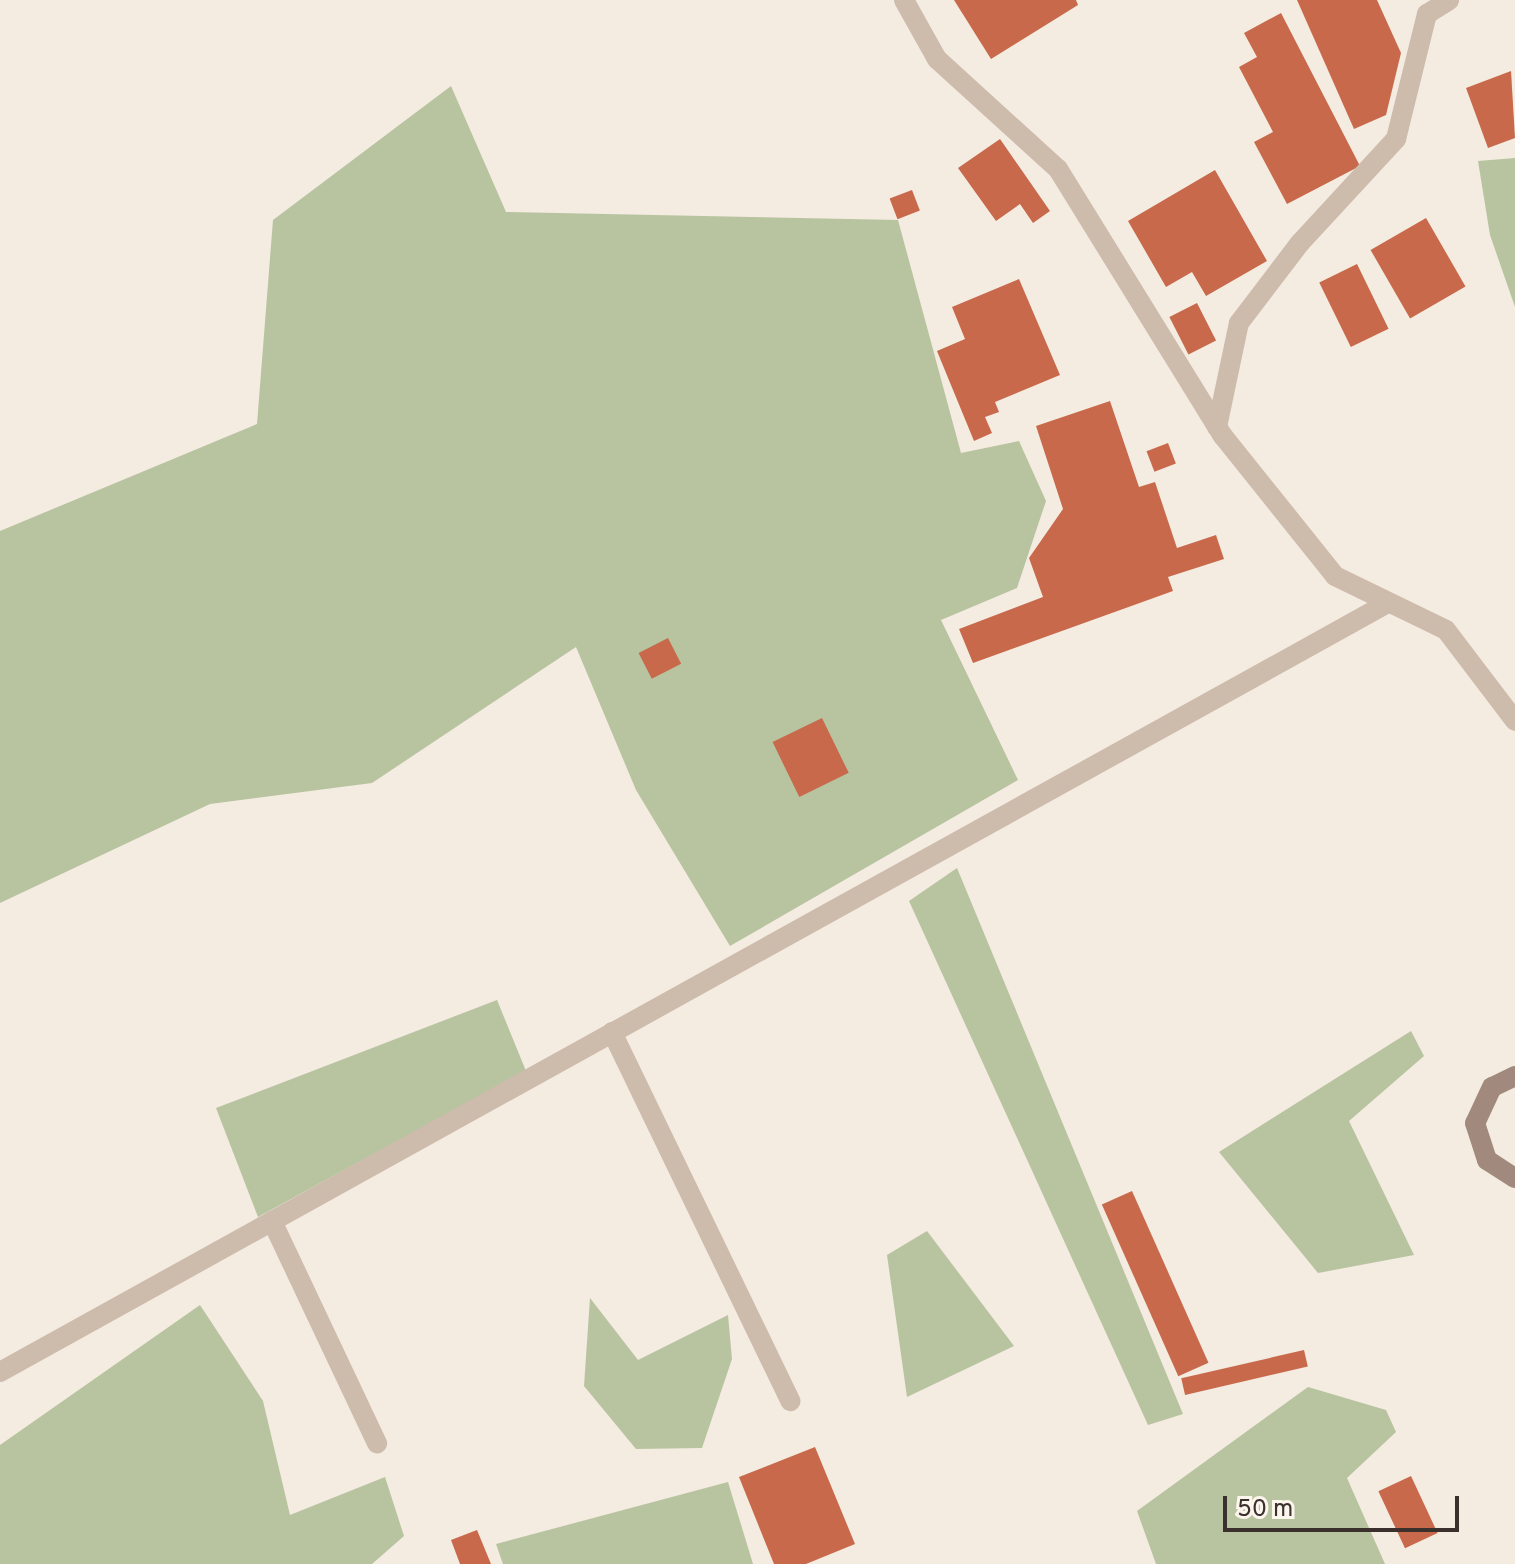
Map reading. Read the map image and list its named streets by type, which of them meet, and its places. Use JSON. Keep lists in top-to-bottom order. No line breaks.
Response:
{"scale_bar":"50 m"}
